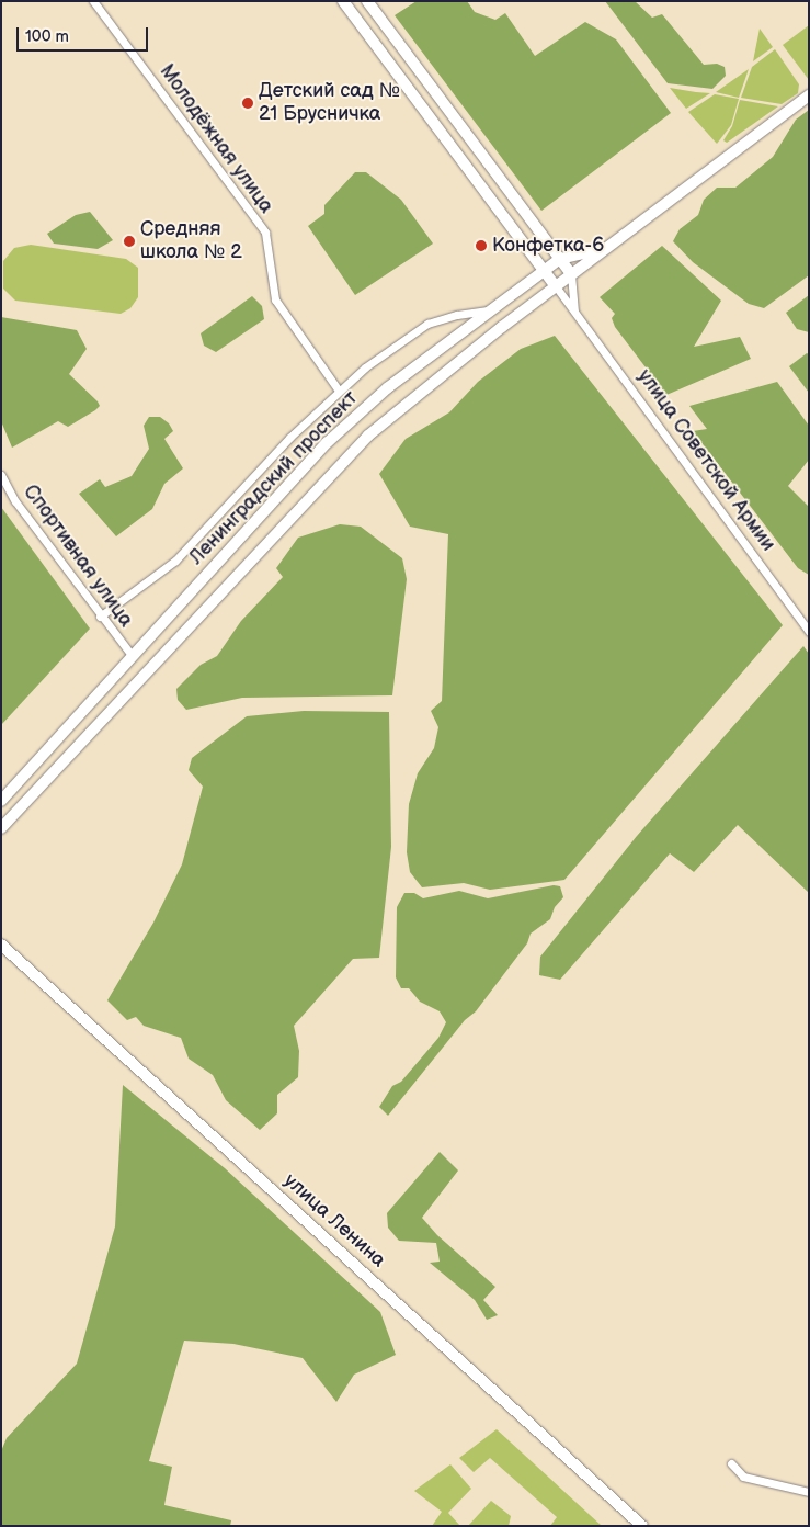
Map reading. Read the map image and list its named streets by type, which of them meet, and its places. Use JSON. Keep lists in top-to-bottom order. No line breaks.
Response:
{"streets":{"main road":["улица Советской Армии","Ленинградский проспект","улица Ленина"],"street":["Молодёжная улица","Спортивная улица"]},"crossings":[["улица Советской Армии","Ленинградский проспект"],["Ленинградский проспект","Спортивная улица"]],"places":["Детский сад № 21 Брусничка","Средняя школа № 2","Конфетка-6"],"scale_bar":"100 m"}
